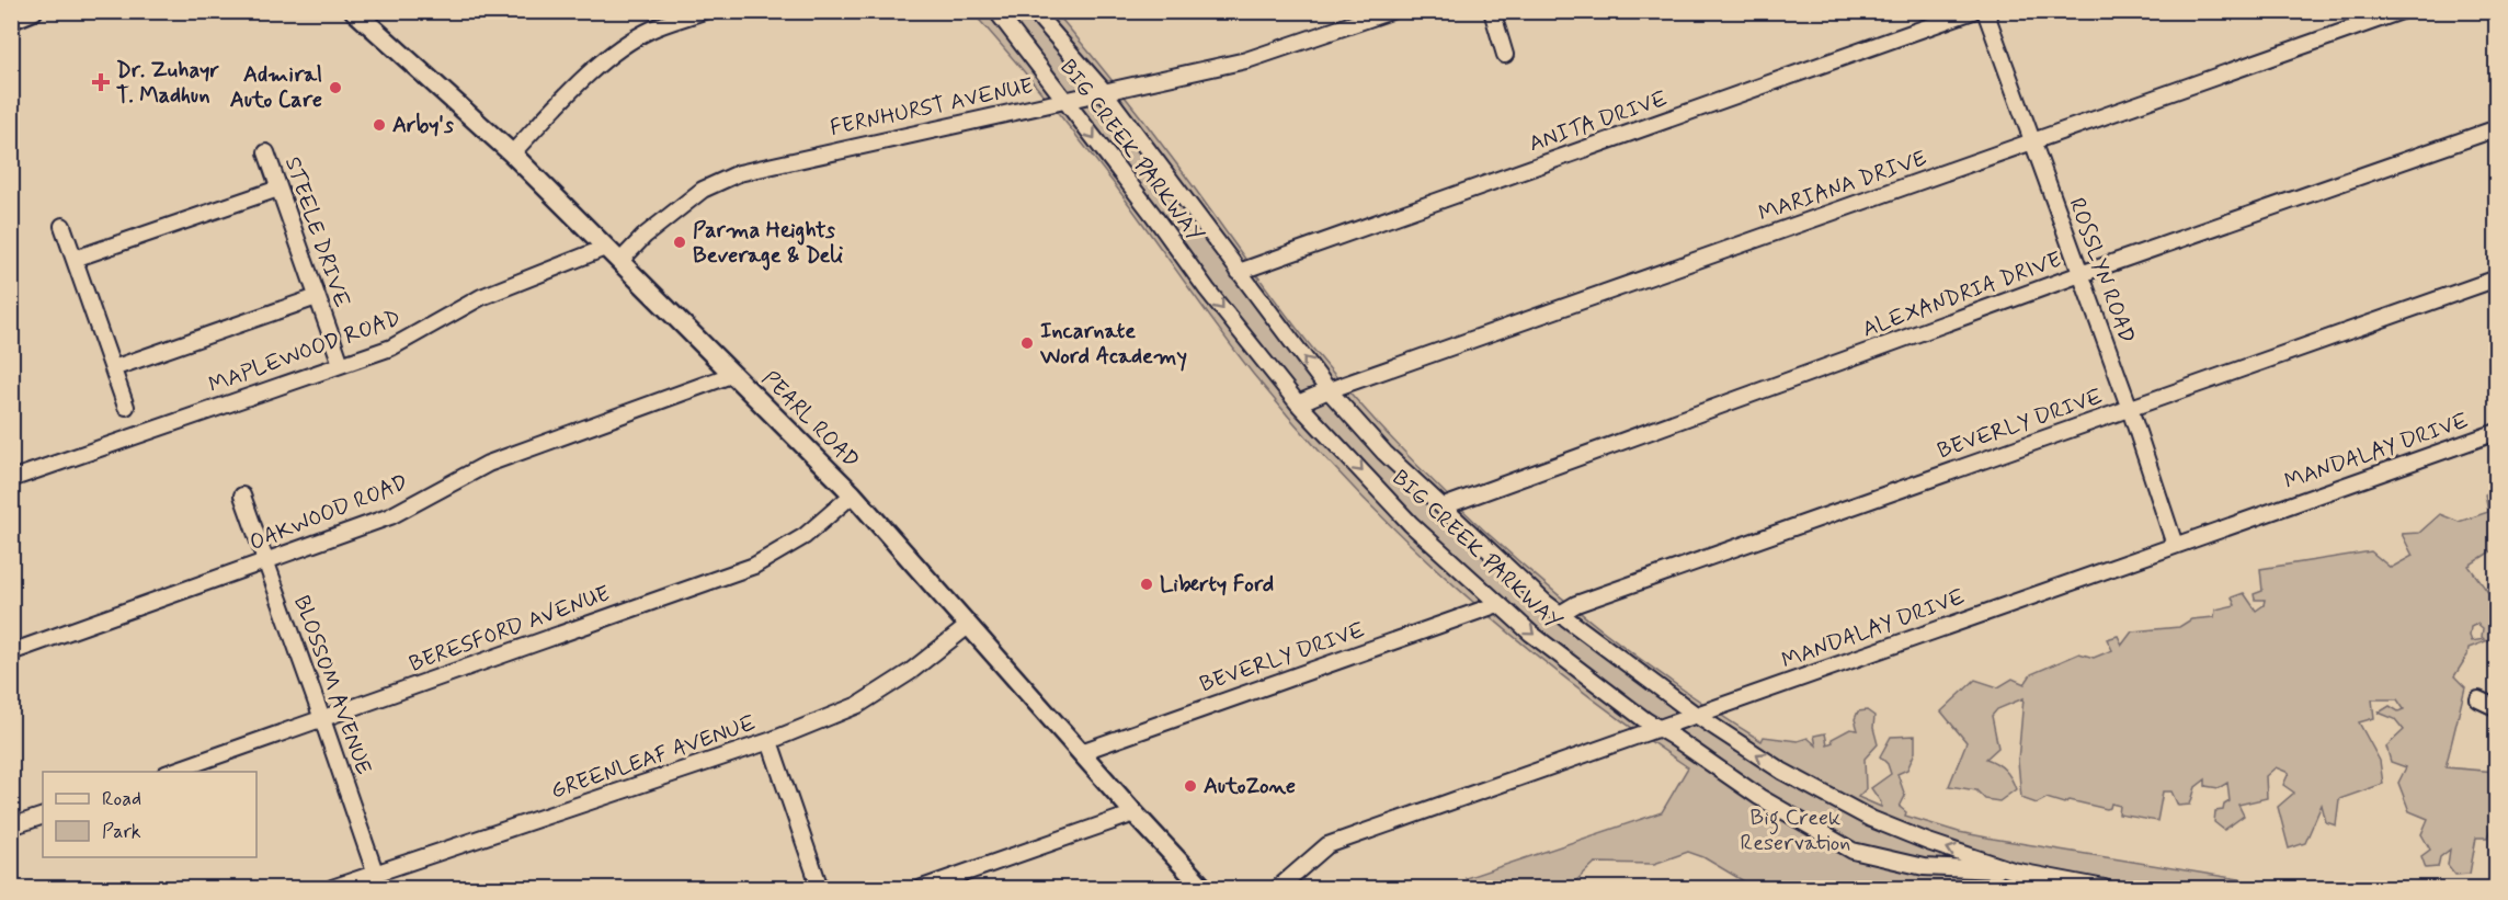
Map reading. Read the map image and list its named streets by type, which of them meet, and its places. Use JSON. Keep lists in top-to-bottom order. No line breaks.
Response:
{"streets":{"main road":["PEARL ROAD"],"street":["FERNHURST AVENUE","ANITA DRIVE","BIG CREEK PARKWAY","MARIANA DRIVE","STEELE DRIVE","ROSSLYN ROAD","ALEXANDRIA DRIVE","MAPLEWOOD ROAD","BEVERLY DRIVE","MANDALAY DRIVE","OAKWOOD ROAD","BERESFORD AVENUE","BLOSSOM AVENUE","GREENLEAF AVENUE"]},"crossings":[["FERNHURST AVENUE","BIG CREEK PARKWAY"],["FERNHURST AVENUE","PEARL ROAD"],["ANITA DRIVE","BIG CREEK PARKWAY"],["BIG CREEK PARKWAY","MARIANA DRIVE"],["BIG CREEK PARKWAY","ALEXANDRIA DRIVE"],["BIG CREEK PARKWAY","BEVERLY DRIVE"],["BIG CREEK PARKWAY","MANDALAY DRIVE"],["MARIANA DRIVE","ROSSLYN ROAD"],["STEELE DRIVE","MAPLEWOOD ROAD"],["ROSSLYN ROAD","ALEXANDRIA DRIVE"],["ROSSLYN ROAD","BEVERLY DRIVE"],["ROSSLYN ROAD","MANDALAY DRIVE"],["MAPLEWOOD ROAD","PEARL ROAD"],["PEARL ROAD","BEVERLY DRIVE"],["PEARL ROAD","OAKWOOD ROAD"],["PEARL ROAD","BERESFORD AVENUE"],["PEARL ROAD","GREENLEAF AVENUE"],["OAKWOOD ROAD","BLOSSOM AVENUE"],["BERESFORD AVENUE","BLOSSOM AVENUE"],["BLOSSOM AVENUE","GREENLEAF AVENUE"]],"parks":["Big Creek Reservation"],"places":{"health":["Dr. Zuhayr T. Madhun"],"other":["Admiral Auto Care","Arby's","Parma Heights Beverage & Deli","Incarnate Word Academy","Liberty Ford","AutoZone"]},"legend":["Road","Park"]}
